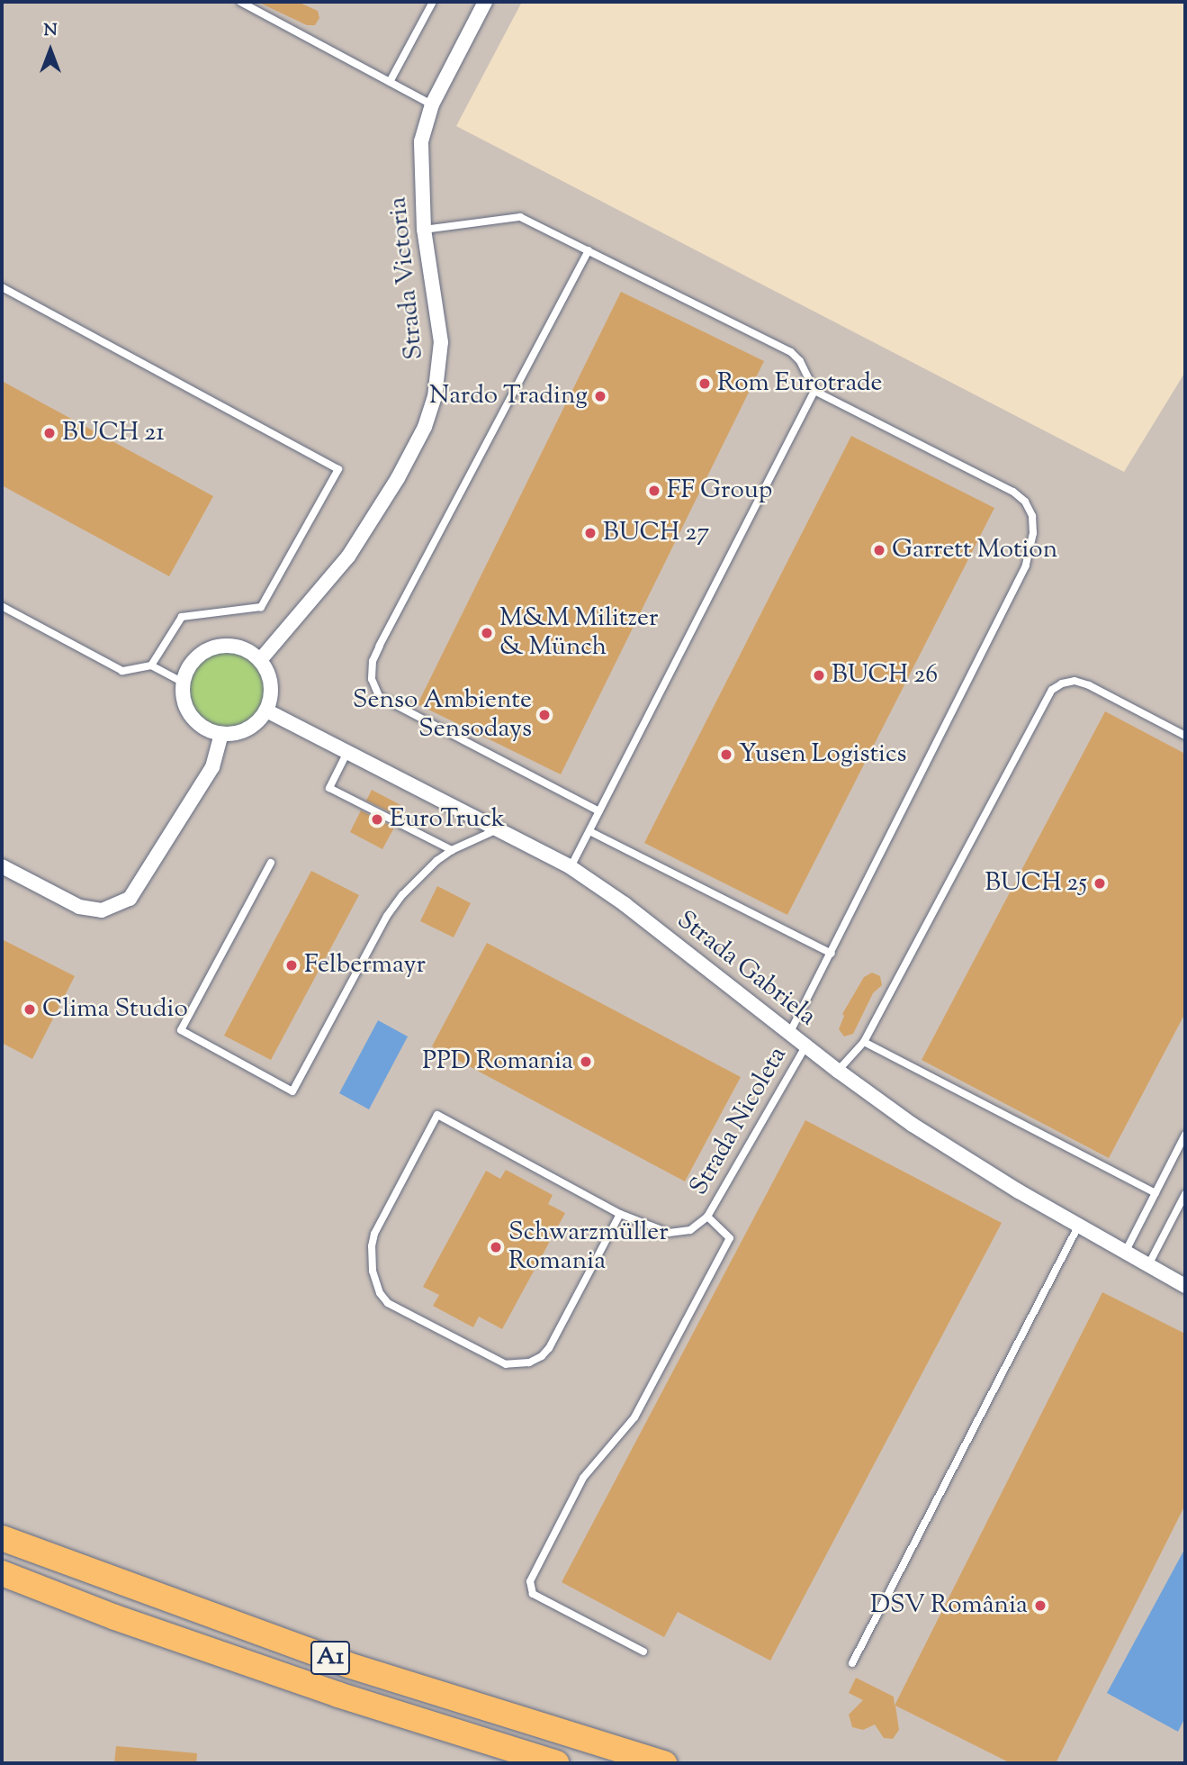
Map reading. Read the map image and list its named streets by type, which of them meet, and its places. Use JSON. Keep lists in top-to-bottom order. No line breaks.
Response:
{"streets":{"highway":["A1"],"street":["Strada Victoria","Strada Gabriela"],"lane":["Strada Nicoleta"]},"crossings":[["Strada Victoria","Strada Gabriela"],["Strada Gabriela","Strada Nicoleta"]],"places":["Rom Eurotrade","Nardo Trading","BUCH 21","FF Group","BUCH 27","Garrett Motion","M&M Militzer & Münch","BUCH 26","Senso Ambiente Sensodays","Yusen Logistics","EuroTruck","BUCH 25","Felbermayr","Clima Studio","PPD Romania","Schwarzmüller Romania","DSV România"],"north":"top"}
